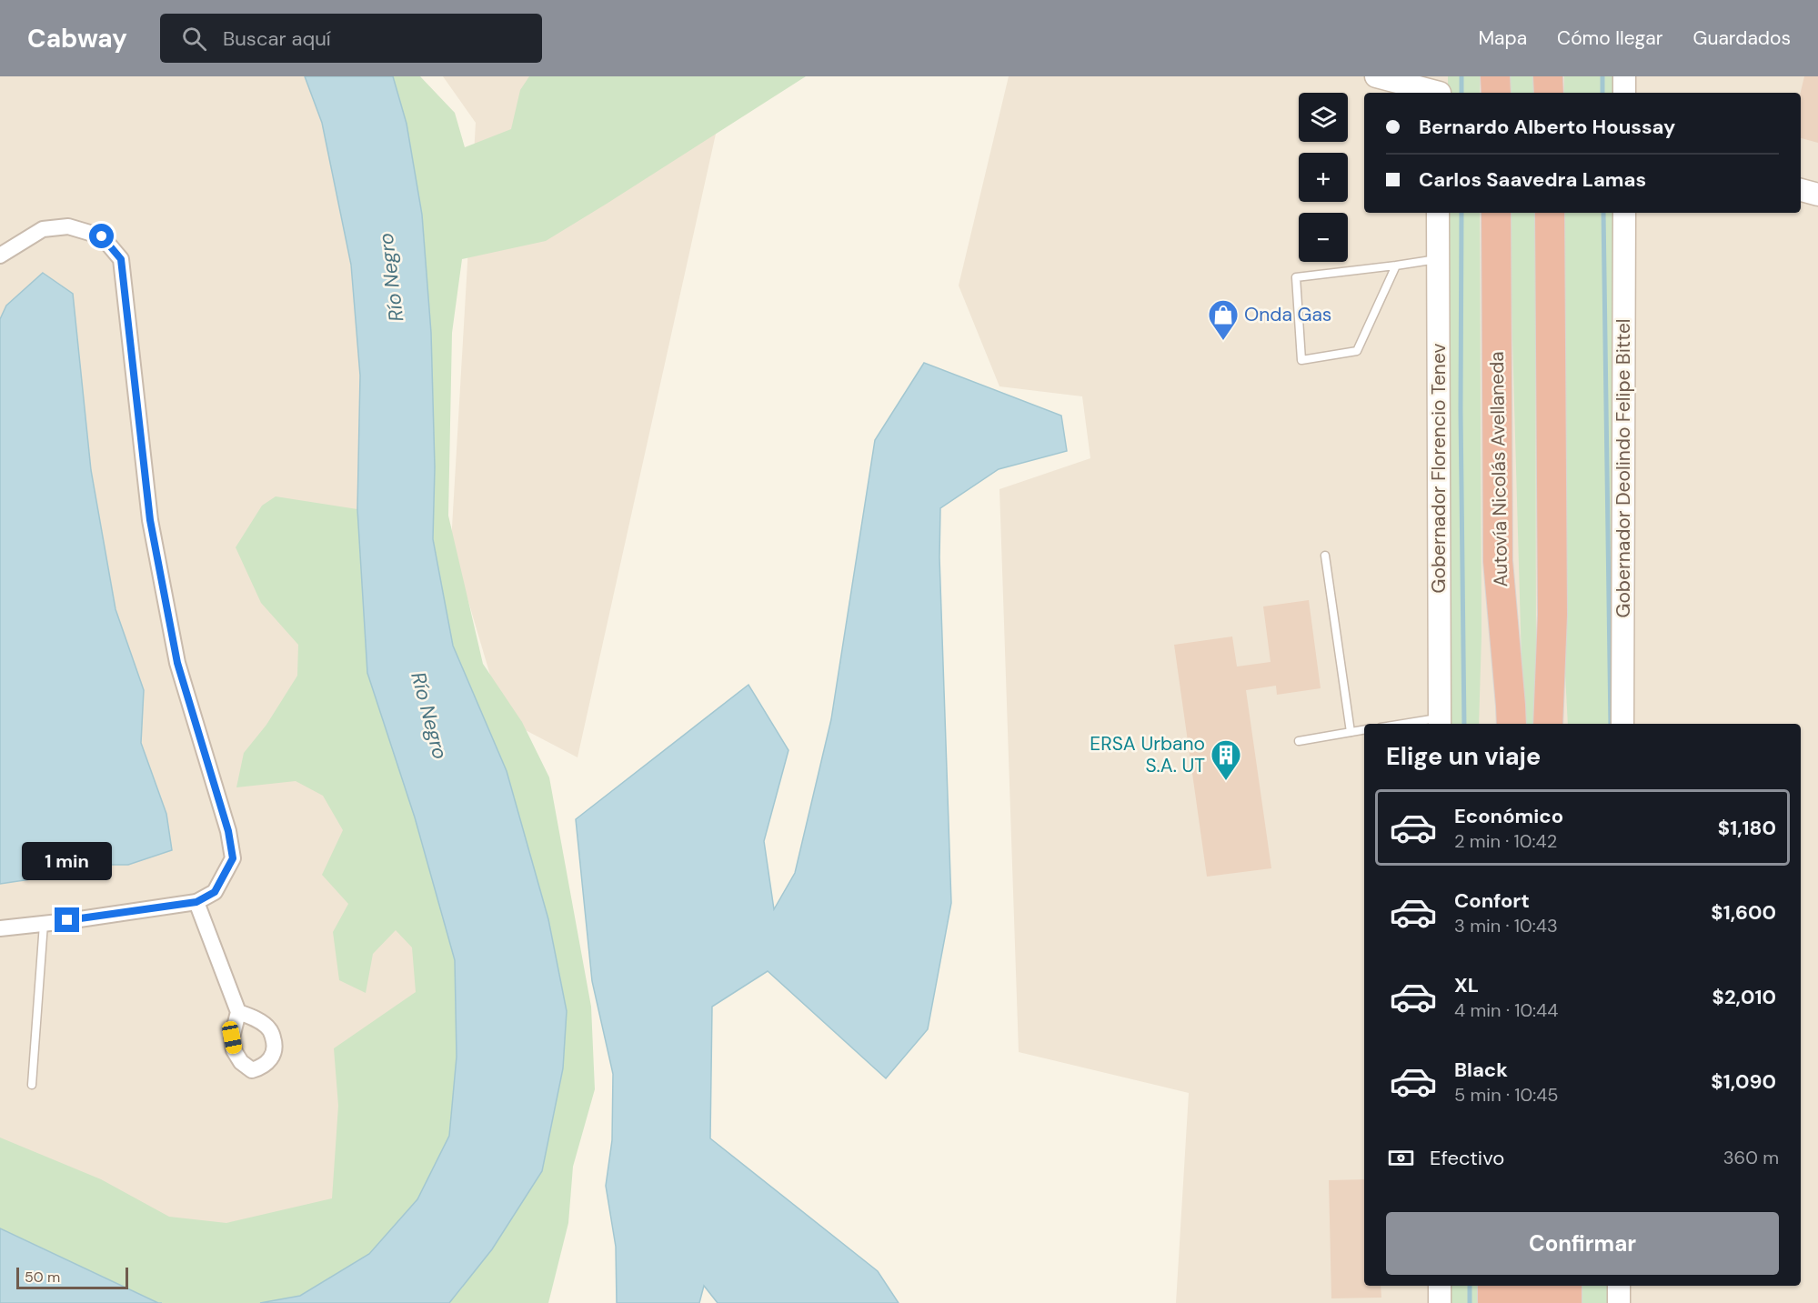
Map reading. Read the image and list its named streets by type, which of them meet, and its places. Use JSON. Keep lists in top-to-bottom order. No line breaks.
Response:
{"streets":{"highway":["Autovía Nicolás Avellaneda"],"street":["Gobernador Florencio Tenev","Gobernador Deolindo Felipe Bittel"]},"water":["Río Negro"],"places":{"shop":["Onda Gas"],"building":["ERSA Urbano S.A. UT"]},"scale_bar":"50 m","page":{"header":"Cabway","search":"Buscar aquí","nav":["Mapa","Cómo llegar","Guardados"],"map_buttons":["+","−"],"banner":["Bernardo Alberto Houssay","Carlos Saavedra Lamas"],"heading":"Elige un viaje","list":[{"name":"Económico","note":"2 min · 10:42","value":"$1,180"},{"name":"Confort","note":"3 min · 10:43","value":"$1,600"},{"name":"XL","note":"4 min · 10:44","value":"$2,010"},{"name":"Black","note":"5 min · 10:45","value":"$1,090"}],"bubble":"1 min","pay":["Efectivo","360 m"],"buttons":"Confirmar","scale":"50 m"}}
